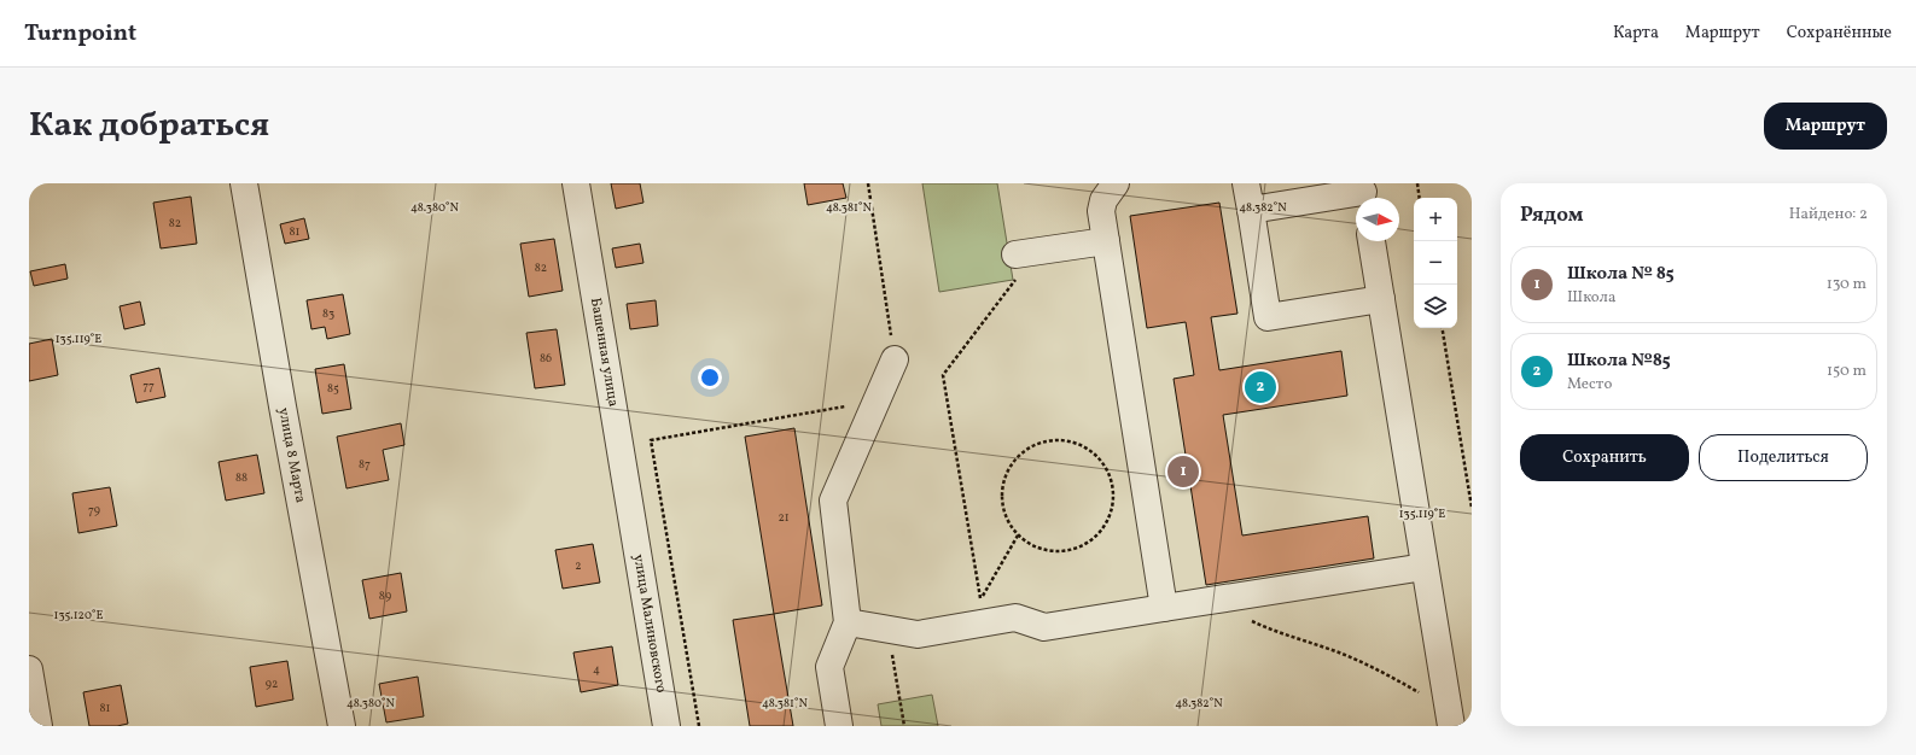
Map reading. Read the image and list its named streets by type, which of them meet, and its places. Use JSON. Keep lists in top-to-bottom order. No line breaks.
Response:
{"streets":{"street":["Башенная улица","улица 8 Марта","улица Малиновского"]},"crossings":[["Башенная улица","улица Малиновского"]],"house_numbers":["82","81","82","83","86","77","85","87","88","79","21","2","89","4","92","81"],"north":"right","page":{"header":"Turnpoint","nav":["Карта","Маршрут","Сохранённые"],"title":"Как добраться","buttons":["Маршрут",["Сохранить","Поделиться"]],"heading":["Рядом","Найдено: 2"],"map_buttons":["+","−"],"list":[{"mark":"1","name":"Школа № 85","note":"Школа","value":"130 m"},{"mark":"2","name":"Школа №85","note":"Место","value":"150 m"}],"pins":["2","1"]},"coordinates":["48.380°N","48.381°N","48.382°N","135.119°E","135.120°E"]}
